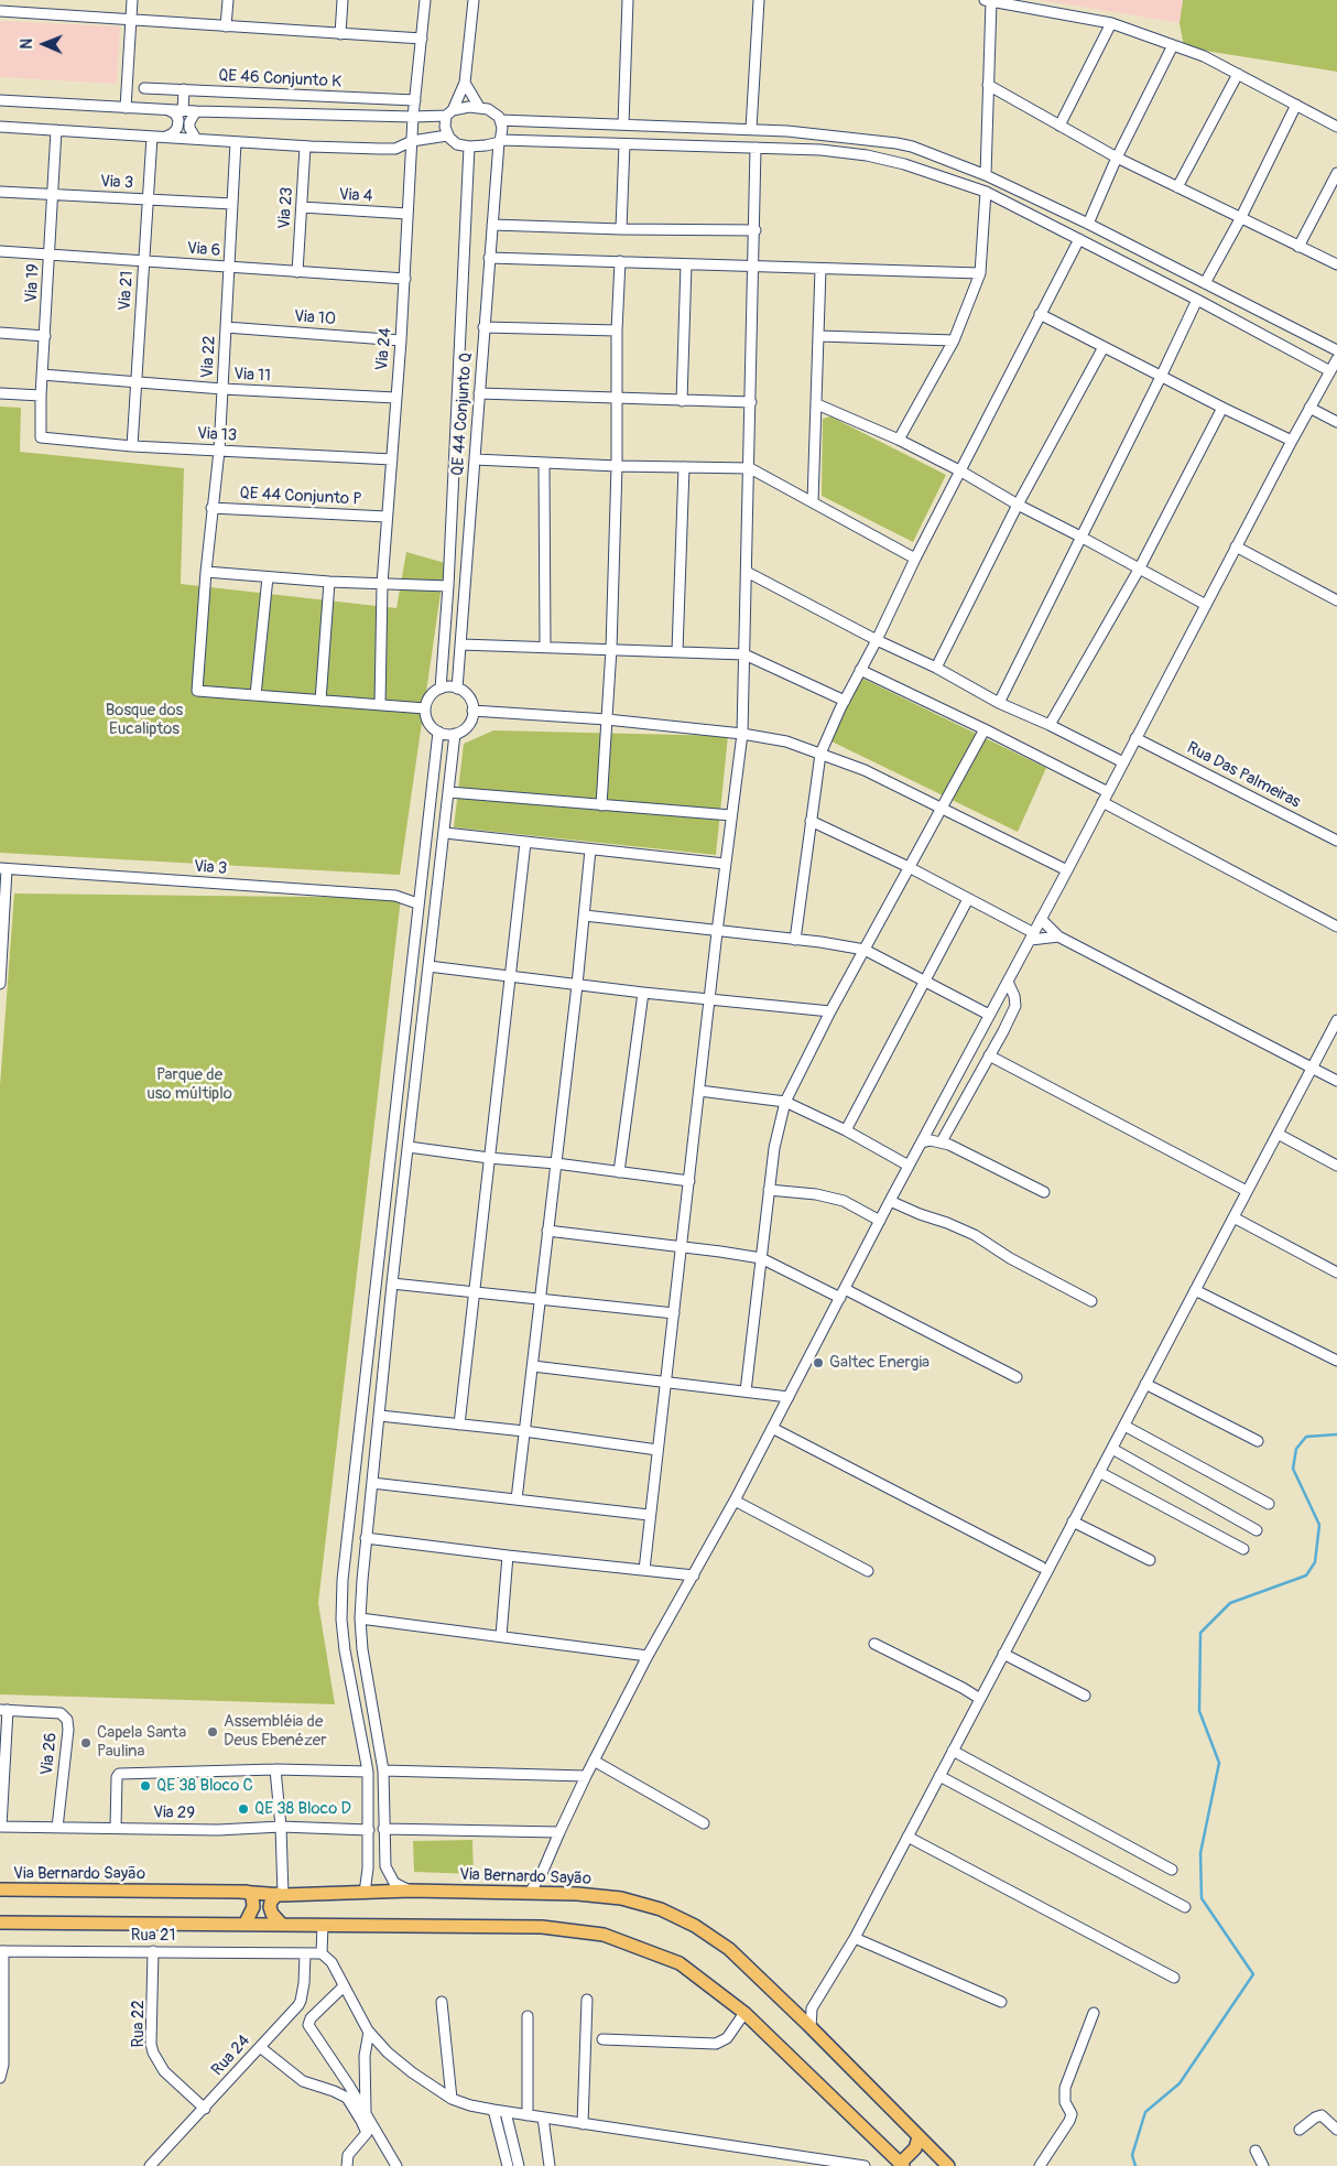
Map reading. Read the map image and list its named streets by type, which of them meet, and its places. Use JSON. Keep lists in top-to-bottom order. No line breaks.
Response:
{"streets":{"main road":["Via Bernardo Sayão"],"street":["QE 46 Conjunto K","Via 3","Via 4","Via 23","Via 6","Via 19","Via 21","Via 10","Via 24","Via 22","Via 11","QE 44 Conjunto Q","Via 13","QE 44 Conjunto P","Rua Das Palmeiras","Via 26","Via 29","Rua 21","Rua 22","Rua 24"]},"crossings":[["Via 3","Via 19"],["Via 3","Via 21"],["Via 3","Via 22"],["Via 4","Via 23"],["Via 4","Via 24"],["Via 23","Via 6"],["Via 6","Via 19"],["Via 6","Via 21"],["Via 6","Via 24"],["Via 6","Via 22"],["Via 19","Via 11"],["Via 19","Via 13"],["Via 21","Via 11"],["Via 21","Via 13"],["Via 10","Via 24"],["Via 10","Via 22"],["Via 24","Via 11"],["Via 24","Via 13"],["Via 24","QE 44 Conjunto P"],["Via 22","Via 11"],["Via 22","Via 13"],["Via 22","QE 44 Conjunto P"],["Via 26","Via 29"],["Rua 21","Rua 22"],["Rua 21","Rua 24"],["Rua 22","Rua 24"]],"parks":["Bosque dos Eucaliptos","Parque de uso múltiplo"],"places":["Galtec Energia","Assembléia de Deus Ebenézer","Capela Santa Paulina","QE 38 Bloco C","QE 38 Bloco D"],"north":"left"}
